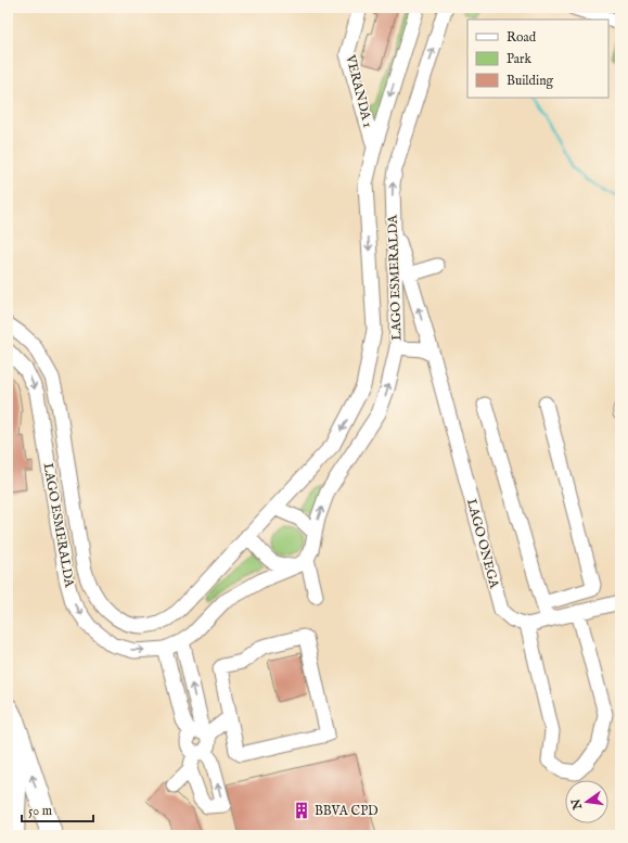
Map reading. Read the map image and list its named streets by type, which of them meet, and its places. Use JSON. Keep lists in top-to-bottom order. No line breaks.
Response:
{"streets":{"street":["VERANDA 1","LAGO ESMERALDA","LAGO ONEGA"]},"crossings":[["VERANDA 1","LAGO ESMERALDA"],["LAGO ESMERALDA","LAGO ONEGA"]],"places":{"building":["BBVA CPD"]},"legend":["Road","Park","Building"],"scale_bar":"50 m","north":"left"}
